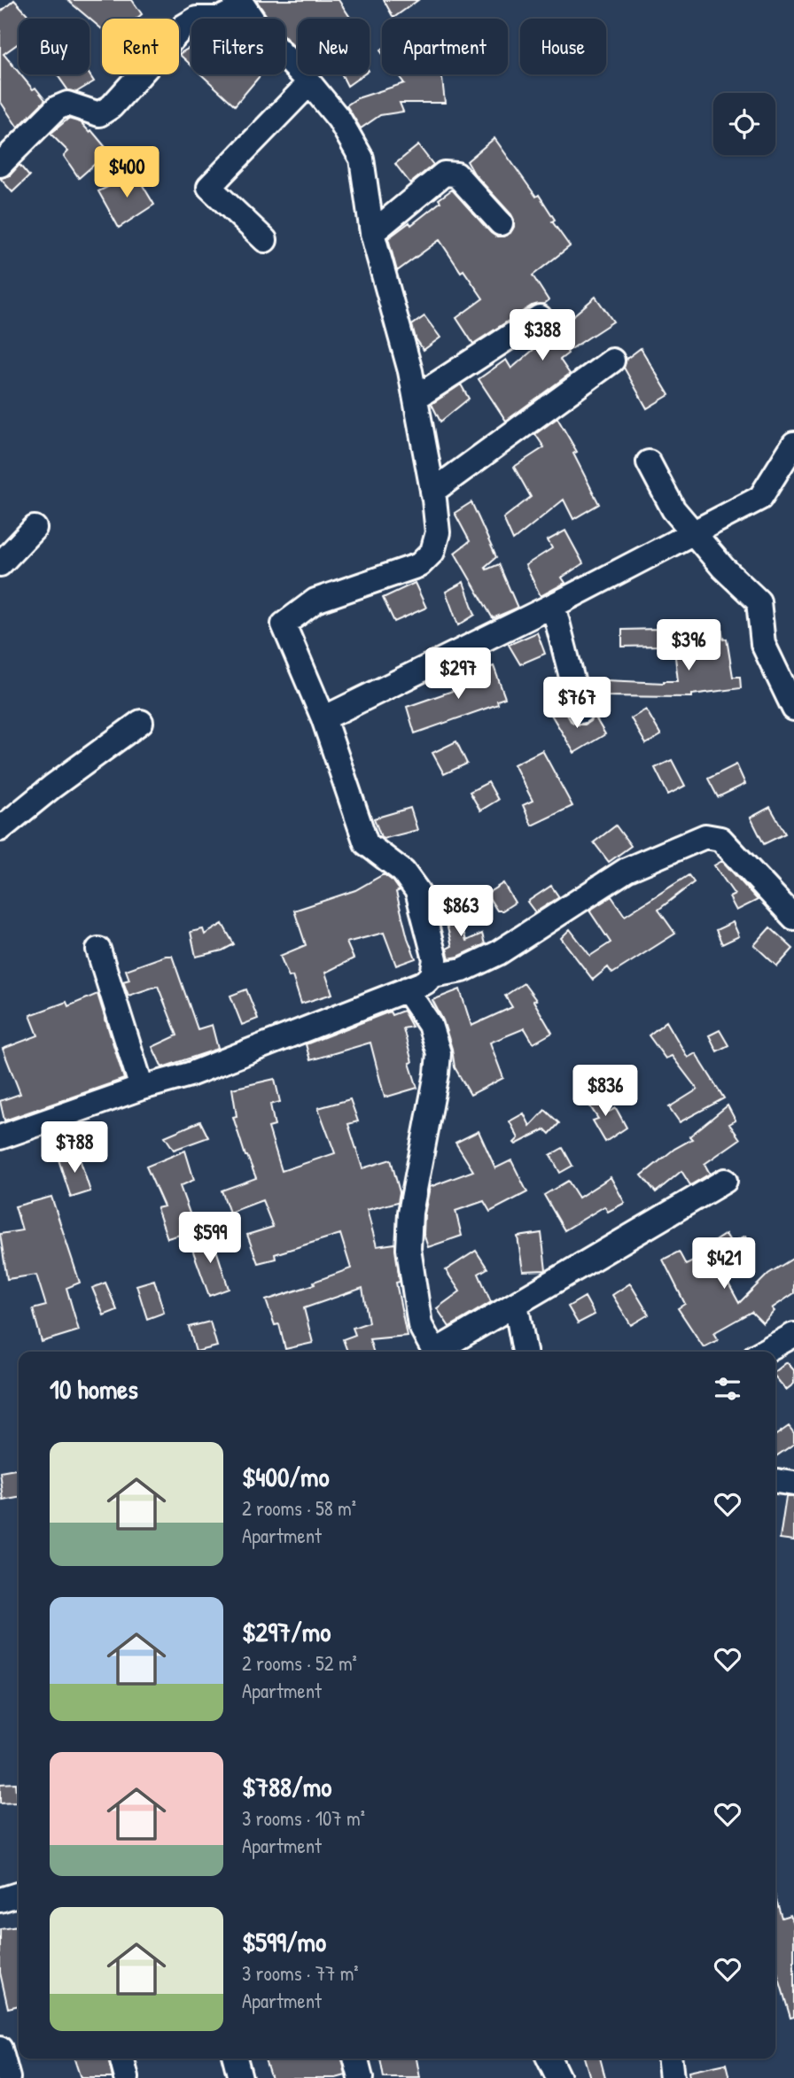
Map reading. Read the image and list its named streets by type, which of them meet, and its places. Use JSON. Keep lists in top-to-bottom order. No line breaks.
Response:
{"page":{"chip":["Buy","Rent","Filters","New","Apartment","House"],"price":["$400","$388","$396","$297","$767","$863","$836","$788","$599","$421"],"heading":"10 homes","list":[{"name":"$400/mo","note":"2 rooms · 58 m² · Apartment"},{"name":"$297/mo","note":"2 rooms · 52 m² · Apartment"},{"name":"$788/mo","note":"3 rooms · 107 m² · Apartment"},{"name":"$599/mo","note":"3 rooms · 77 m² · Apartment"}]}}
